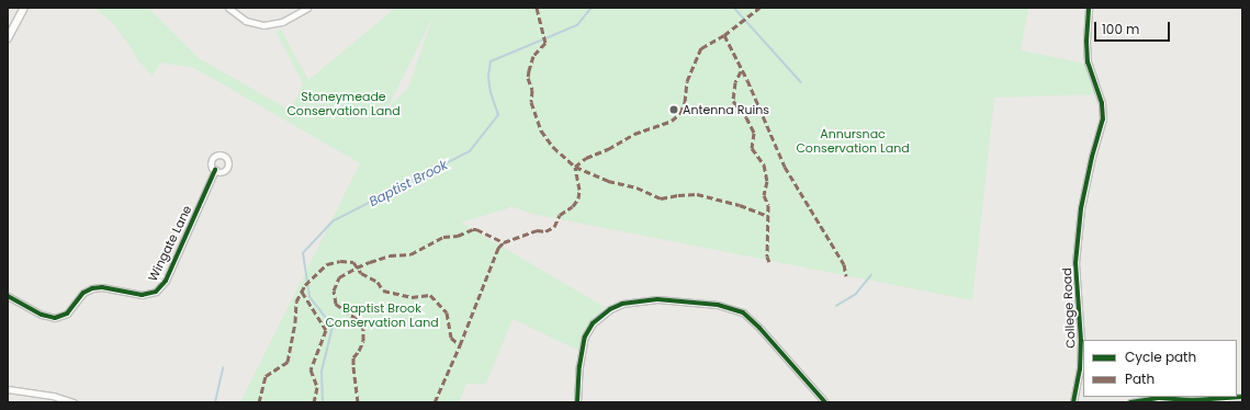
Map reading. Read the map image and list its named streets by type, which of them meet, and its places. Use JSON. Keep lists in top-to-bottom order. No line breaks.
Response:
{"streets":{"street":["Wingate Lane","College Road"]},"water":["Baptist Brook"],"parks":["Stoneymeade Conservation Land","Annursnac Conservation Land","Baptist Brook Conservation Land"],"places":["Antenna Ruins"],"legend":["Cycle path","Path"],"scale_bar":"100 m"}
